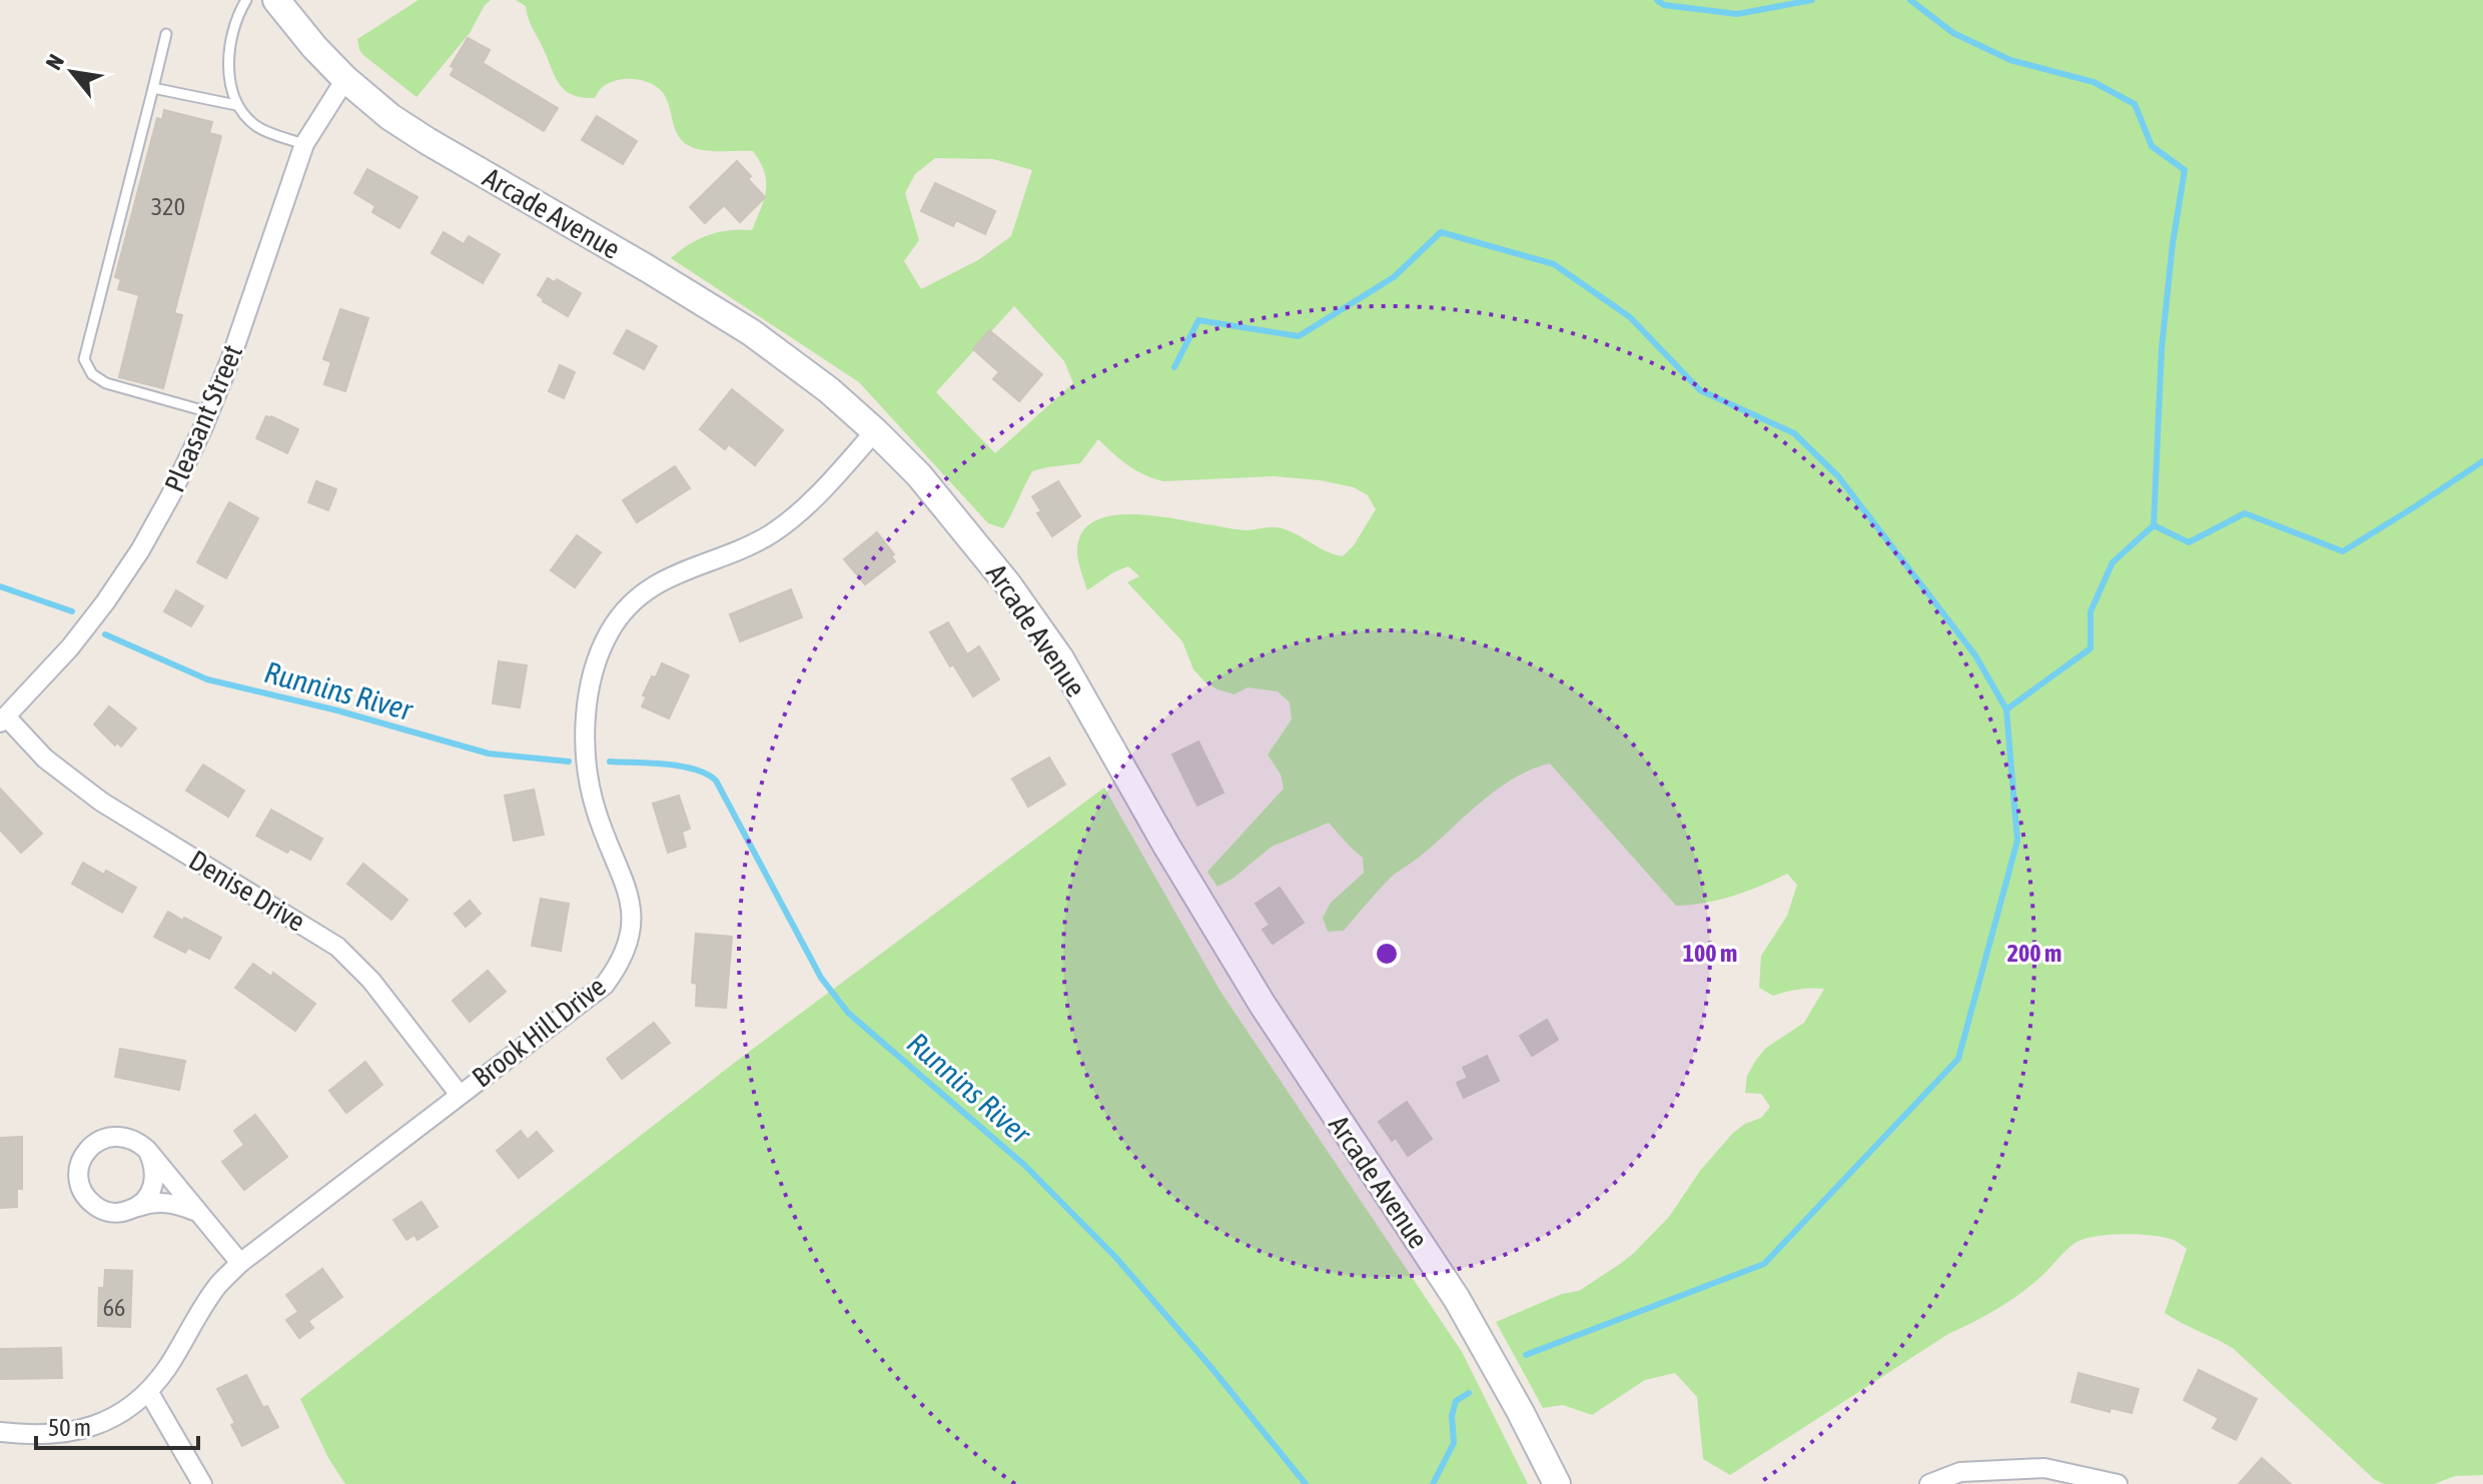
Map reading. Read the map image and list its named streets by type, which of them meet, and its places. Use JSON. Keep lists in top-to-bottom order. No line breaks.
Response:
{"streets":{"main road":["Arcade Avenue"],"street":["Pleasant Street","Denise Drive","Brook Hill Drive"]},"crossings":[["Arcade Avenue","Pleasant Street"],["Arcade Avenue","Brook Hill Drive"],["Pleasant Street","Denise Drive"],["Denise Drive","Brook Hill Drive"]],"water":["Runnins River"],"house_numbers":["320","66"],"scale_bar":"50 m","north":"top left","rings":["100 m","200 m"]}
